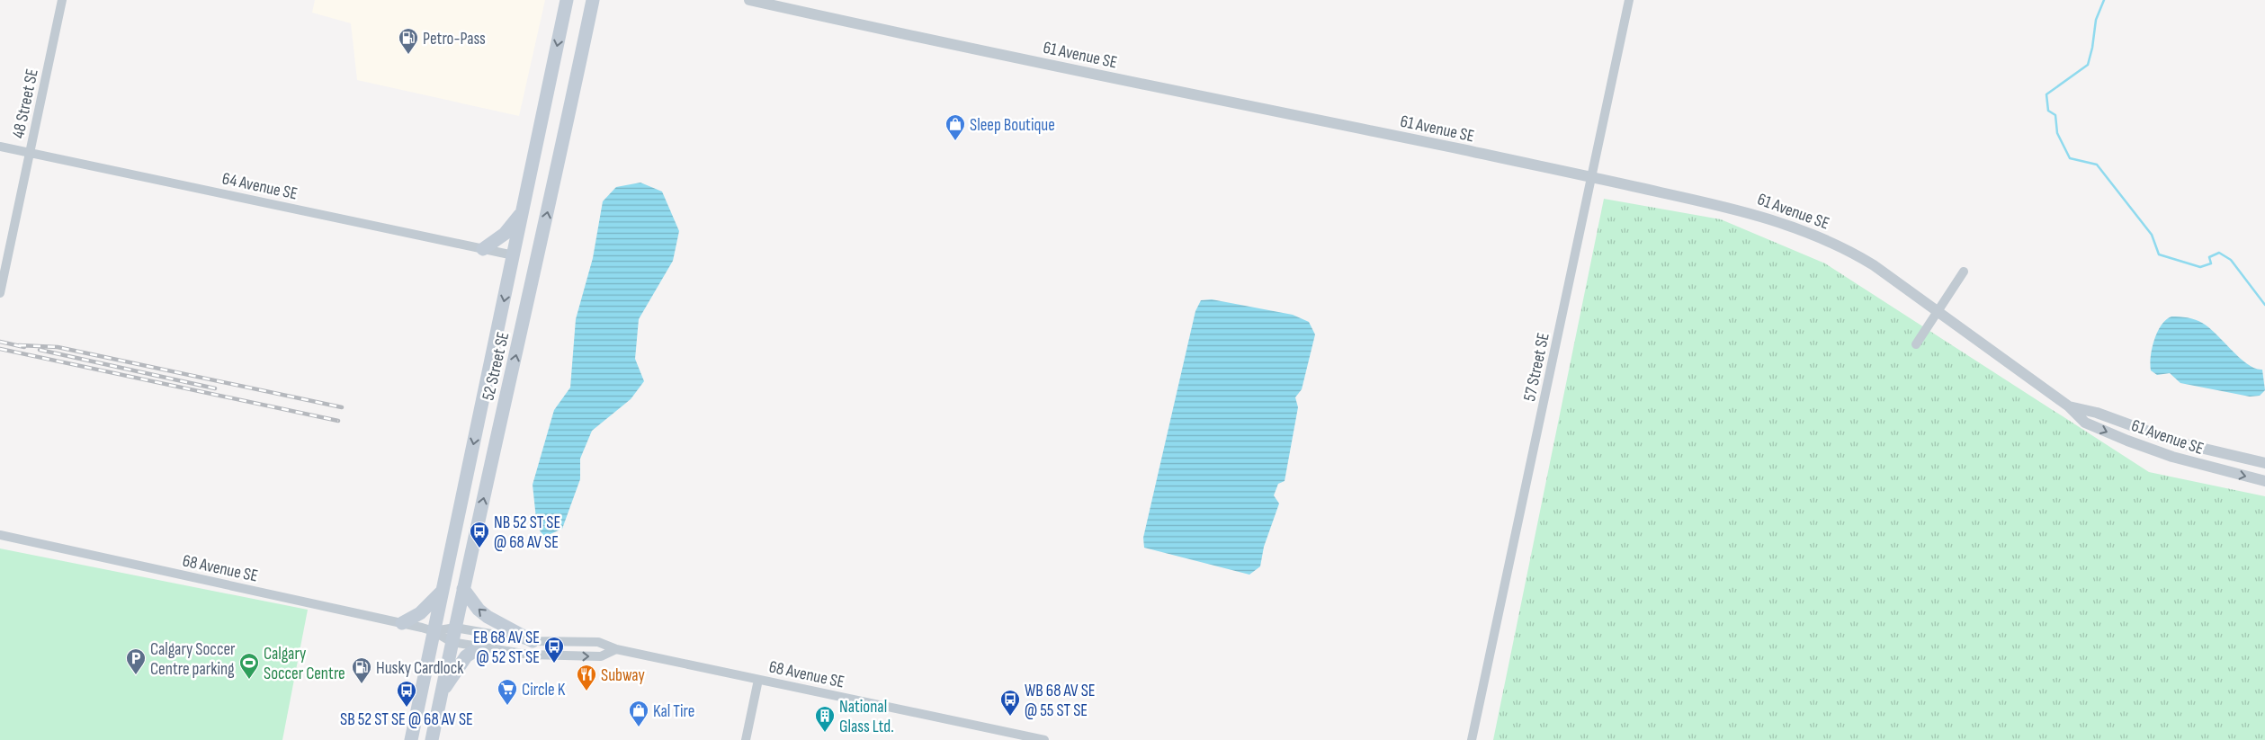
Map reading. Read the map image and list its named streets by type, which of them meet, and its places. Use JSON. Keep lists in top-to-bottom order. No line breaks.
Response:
{"streets":{"main road":["52 Street SE"],"street":["61 Avenue SE","48 Street SE","64 Avenue SE","57 Street SE","68 Avenue SE"]},"crossings":[["61 Avenue SE","57 Street SE"],["48 Street SE","64 Avenue SE"],["64 Avenue SE","52 Street SE"],["52 Street SE","68 Avenue SE"]],"places":{"fuel station":["Petro-Pass","Husky Cardlock"],"shop":["Sleep Boutique","Kal Tire"],"bus stop":["NB 52 ST SE @ 68 AV SE","EB 68 AV SE @ 52 ST SE","SB 52 ST SE @ 68 AV SE","WB 68 AV SE @ 55 ST SE"],"parking":["Calgary Soccer Centre parking"],"sports":["Calgary Soccer Centre"],"restaurant":["Subway"],"supermarket":["Circle K"],"building":["National Glass Ltd."]}}
